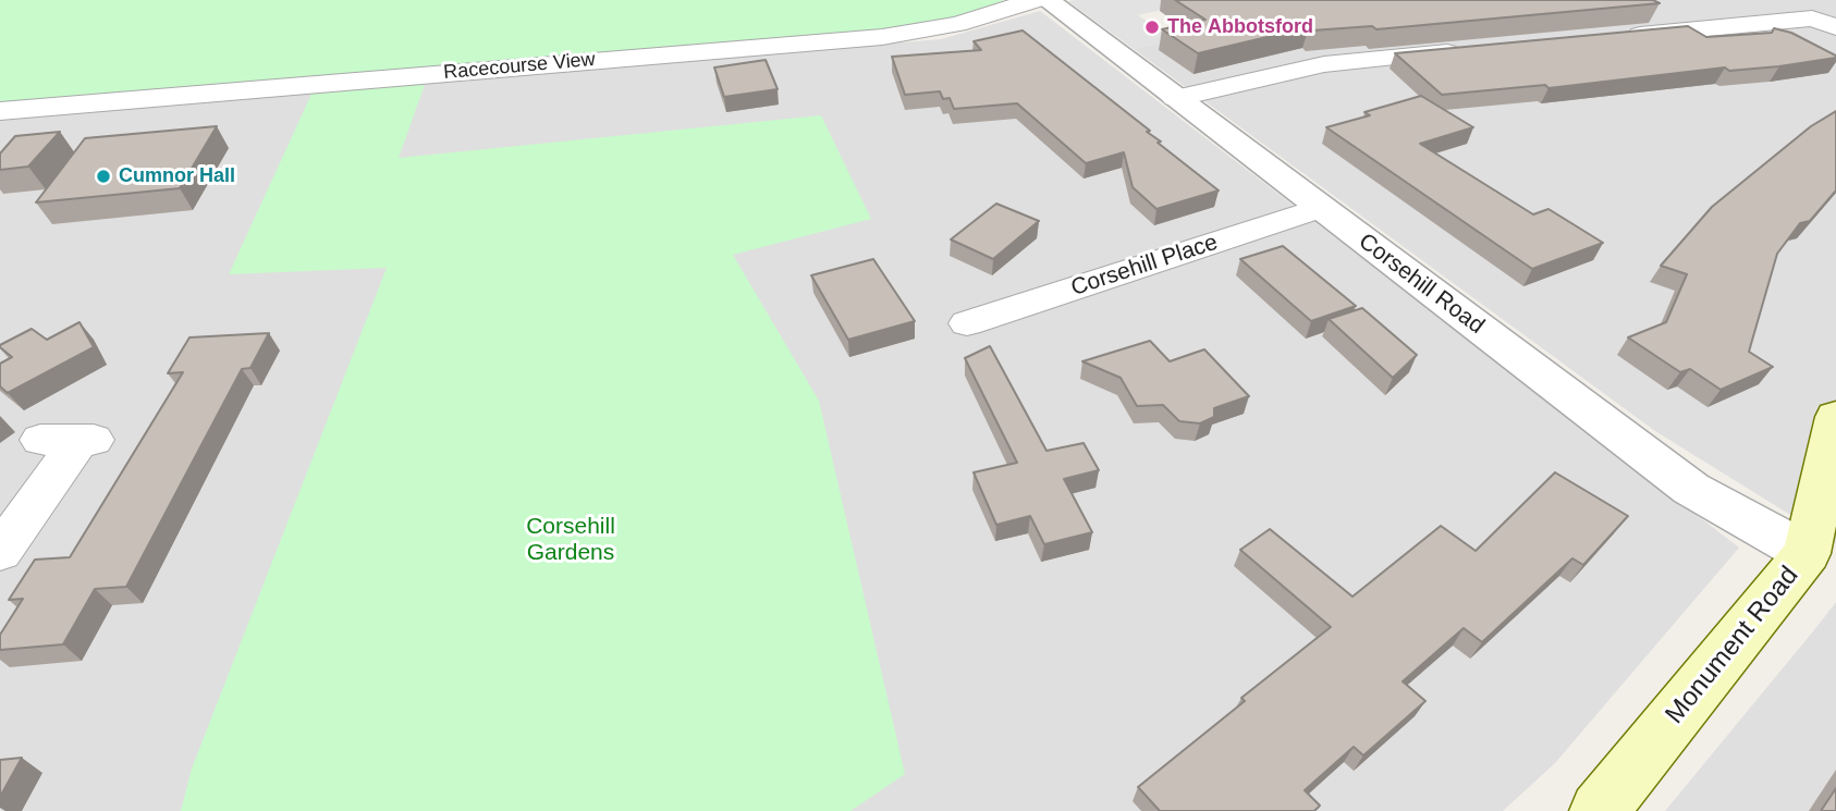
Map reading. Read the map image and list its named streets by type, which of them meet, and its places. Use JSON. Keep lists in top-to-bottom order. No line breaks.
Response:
{"streets":{"main road":["Monument Road"],"street":["Racecourse View","Corsehill Place","Corsehill Road"]},"crossings":[["Corsehill Place","Corsehill Road"],["Corsehill Road","Monument Road"]],"parks":["Corsehill Gardens"],"places":["The Abbotsford","Cumnor Hall"]}
